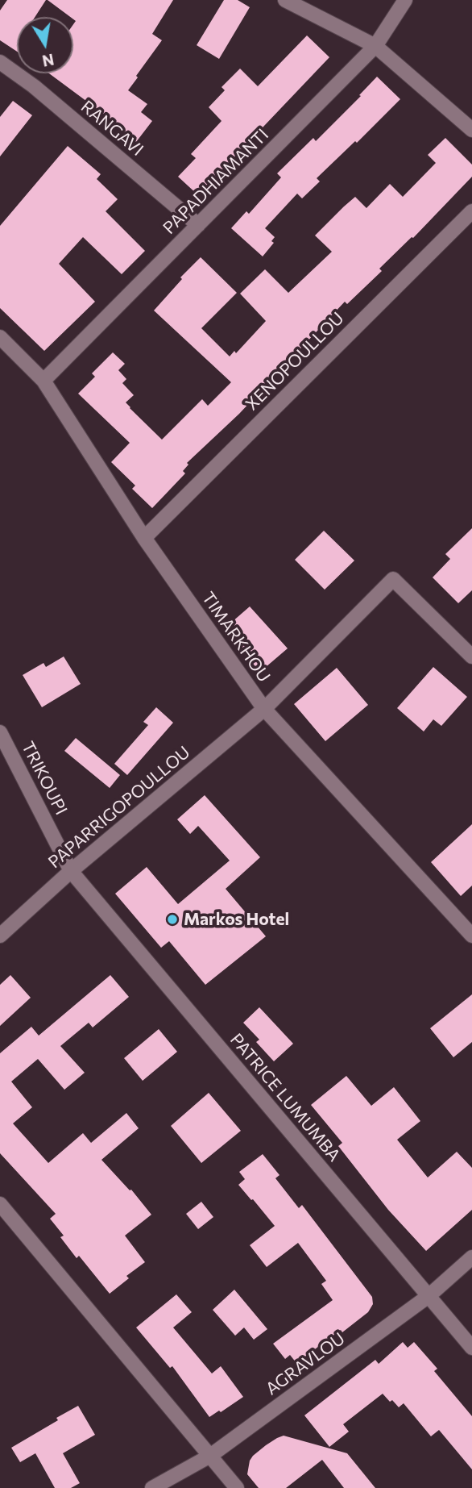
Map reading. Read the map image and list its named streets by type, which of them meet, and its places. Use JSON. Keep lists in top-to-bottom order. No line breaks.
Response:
{"streets":{"street":["RANGAVI","PAPADHIAMANTI","XENOPOULLOU","TIMARKHOU","TRIKOUPI","PAPARRIGOPOULLOU","PATRICE LUMUMBA","AGRAVLOU"]},"crossings":[["RANGAVI","PAPADHIAMANTI"],["PAPADHIAMANTI","TIMARKHOU"],["XENOPOULLOU","TIMARKHOU"],["TIMARKHOU","PAPARRIGOPOULLOU"],["TRIKOUPI","PAPARRIGOPOULLOU"],["TRIKOUPI","PATRICE LUMUMBA"],["PAPARRIGOPOULLOU","PATRICE LUMUMBA"],["PATRICE LUMUMBA","AGRAVLOU"]],"places":["Markos Hotel"],"north":"bottom"}
